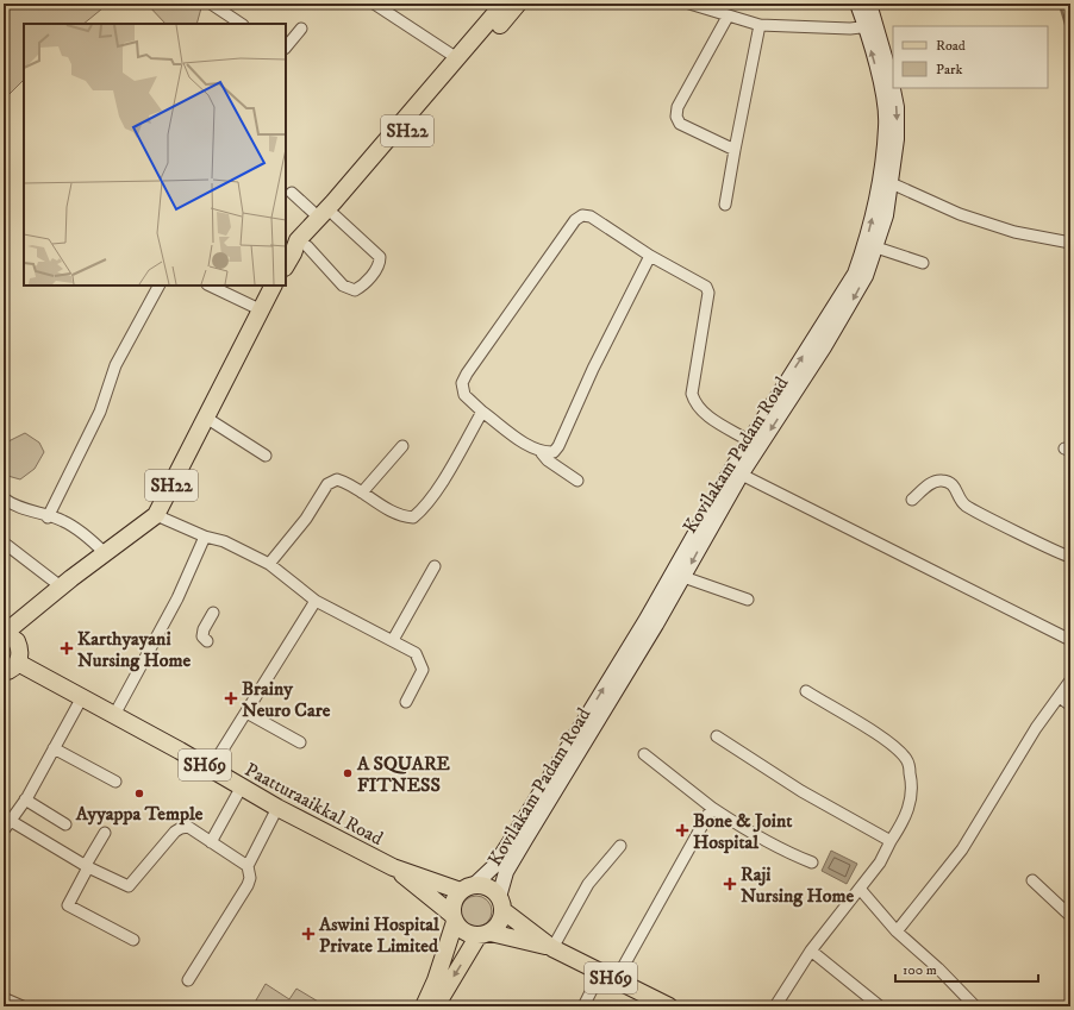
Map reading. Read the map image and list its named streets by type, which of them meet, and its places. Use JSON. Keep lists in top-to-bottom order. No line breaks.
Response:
{"streets":{"main road":["SH22","Kovilakam Padam Road","SH69","Paatturaaikkal Road"]},"crossings":[["Kovilakam Padam Road","SH69"],["SH69","Paatturaaikkal Road"]],"places":{"health":["Karthyayani Nursing Home","Brainy Neuro Care","Bone & Joint Hospital","Raji Nursing Home","Aswini Hospital Private Limited"],"other":["A SQUARE FITNESS","Ayyappa Temple"]},"legend":["Road","Park"],"scale_bar":"100 m"}
